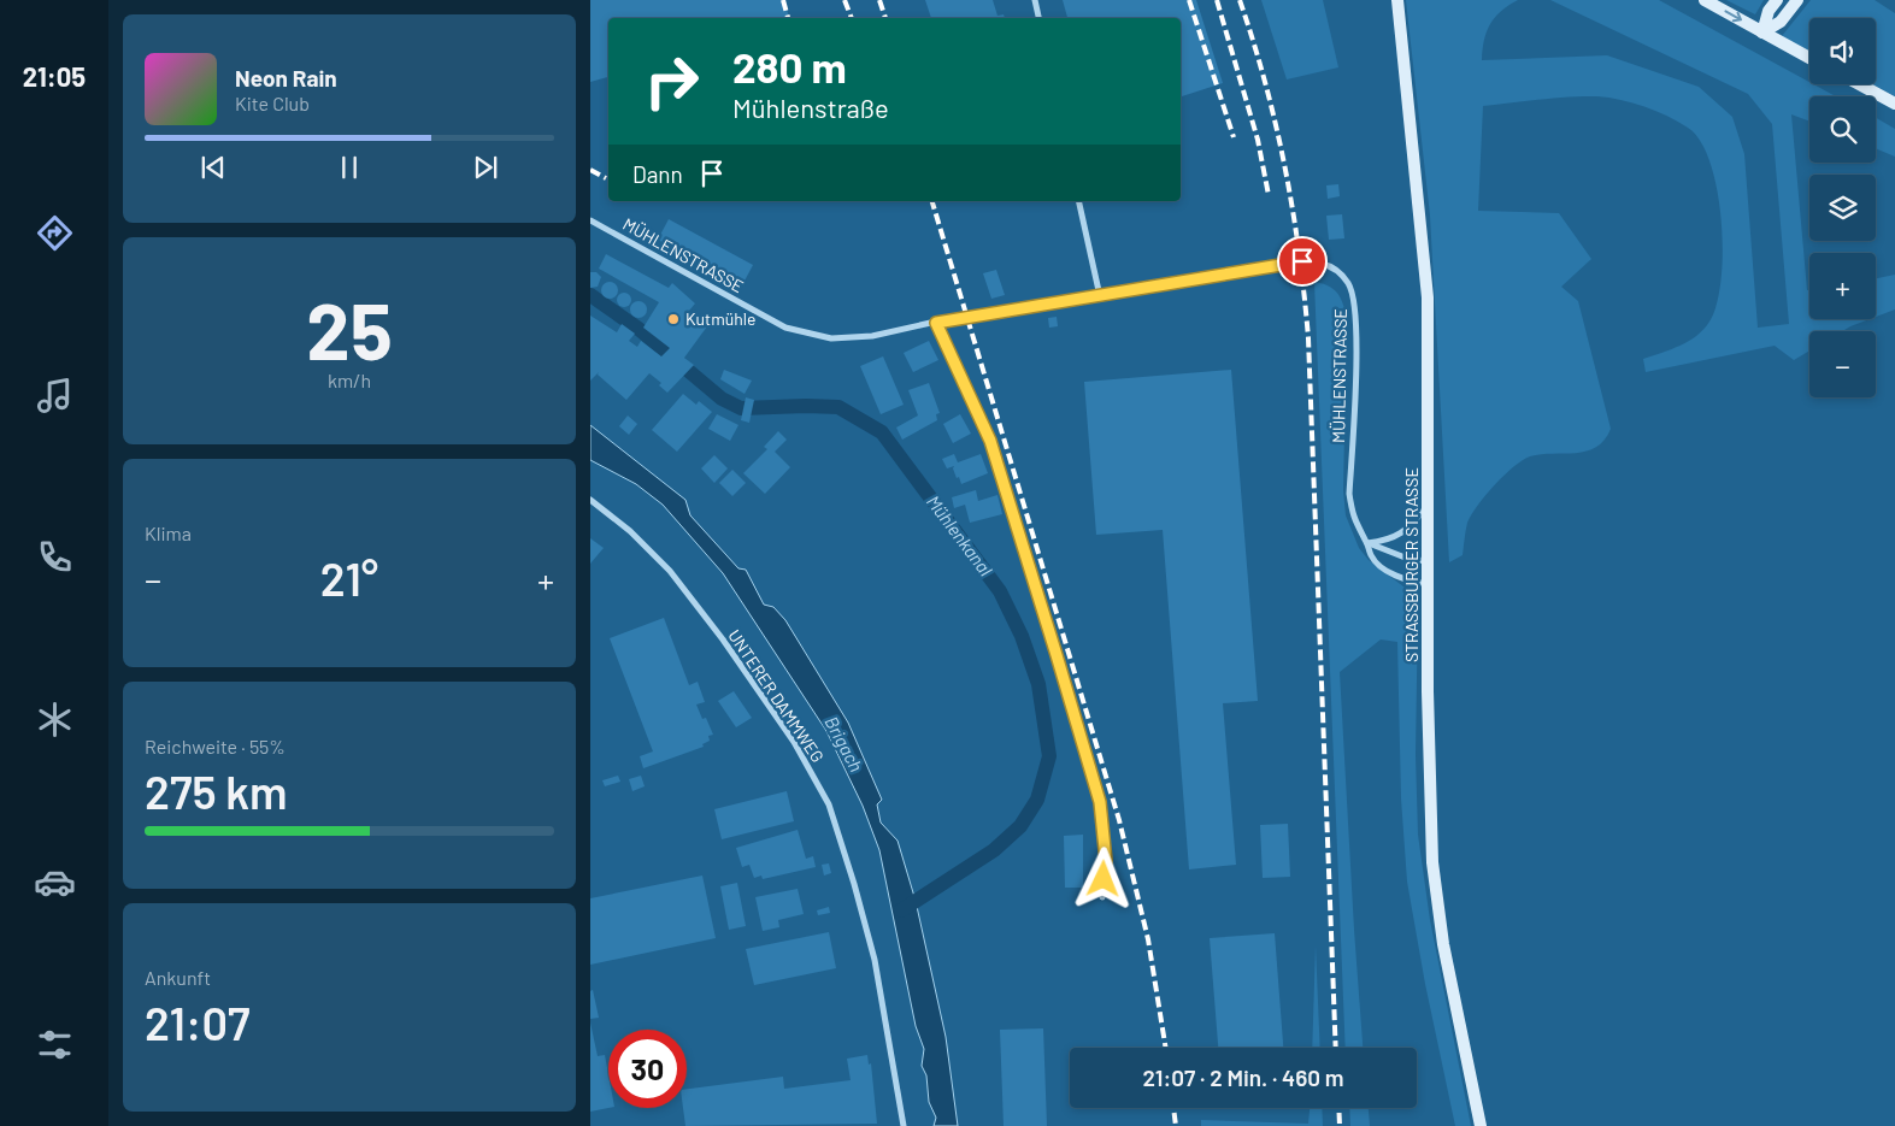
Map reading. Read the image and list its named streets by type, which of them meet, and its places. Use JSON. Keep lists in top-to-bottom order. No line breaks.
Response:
{"streets":{"main road":["STRASSBURGER STRASSE"],"street":["MÜHLENSTRASSE","UNTERER DAMMWEG"]},"crossings":[["MÜHLENSTRASSE","STRASSBURGER STRASSE"]],"water":["Mühlenkanal","Brigach"],"places":["Kutmühle"],"page":{"tabs":"21:05","map_buttons":["+","−"],"turn":["280 m","Mühlenstraße"],"song":["Neon Rain","Kite Club"],"then":"Dann","tile":[["25","km/h"],"Klima",["Reichweite · 55%","275 km"],["Ankunft","21:07"]],"heat":["−","21°","+"],"limit":"30","trip":"21:07 · 2 Min. · 460 m"}}
